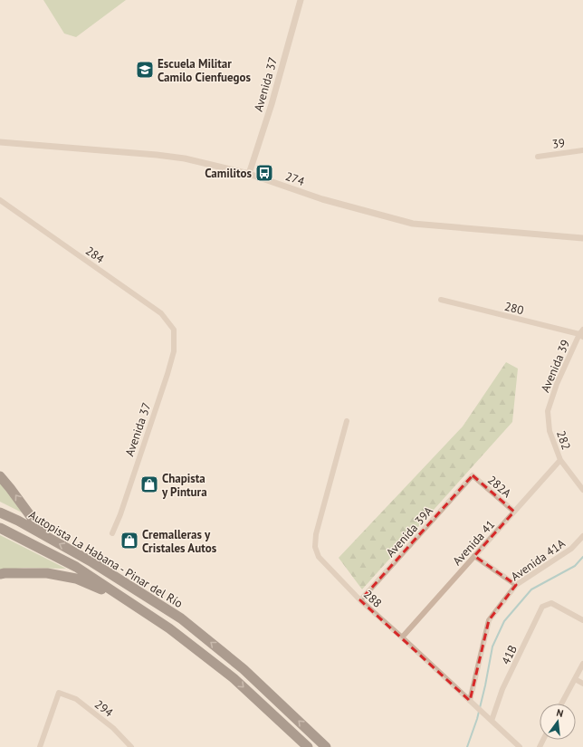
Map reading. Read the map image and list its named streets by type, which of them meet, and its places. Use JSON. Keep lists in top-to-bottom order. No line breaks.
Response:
{"streets":{"highway":["Autopista La Habana - Pinar del Río"],"street":["Avenida 37","39","274","284","280","Avenida 39","282","282A","Avenida 39A","Avenida 41","Avenida 41A","288","41B","294"]},"crossings":[["Avenida 37","274"],["Avenida 37","284"],["280","Avenida 39"],["Avenida 39","282"],["282","Avenida 41"],["282A","Avenida 39A"],["282A","Avenida 41"],["Avenida 39A","288"],["Avenida 41","288"],["Avenida 41A","288"],["288","41B"]],"places":{"school or university":["Escuela Militar Camilo Cienfuegos"],"bus stop":["Camilitos"],"shop":["Chapista y Pintura","Cremalleras y Cristales Autos"]},"north":"top"}
